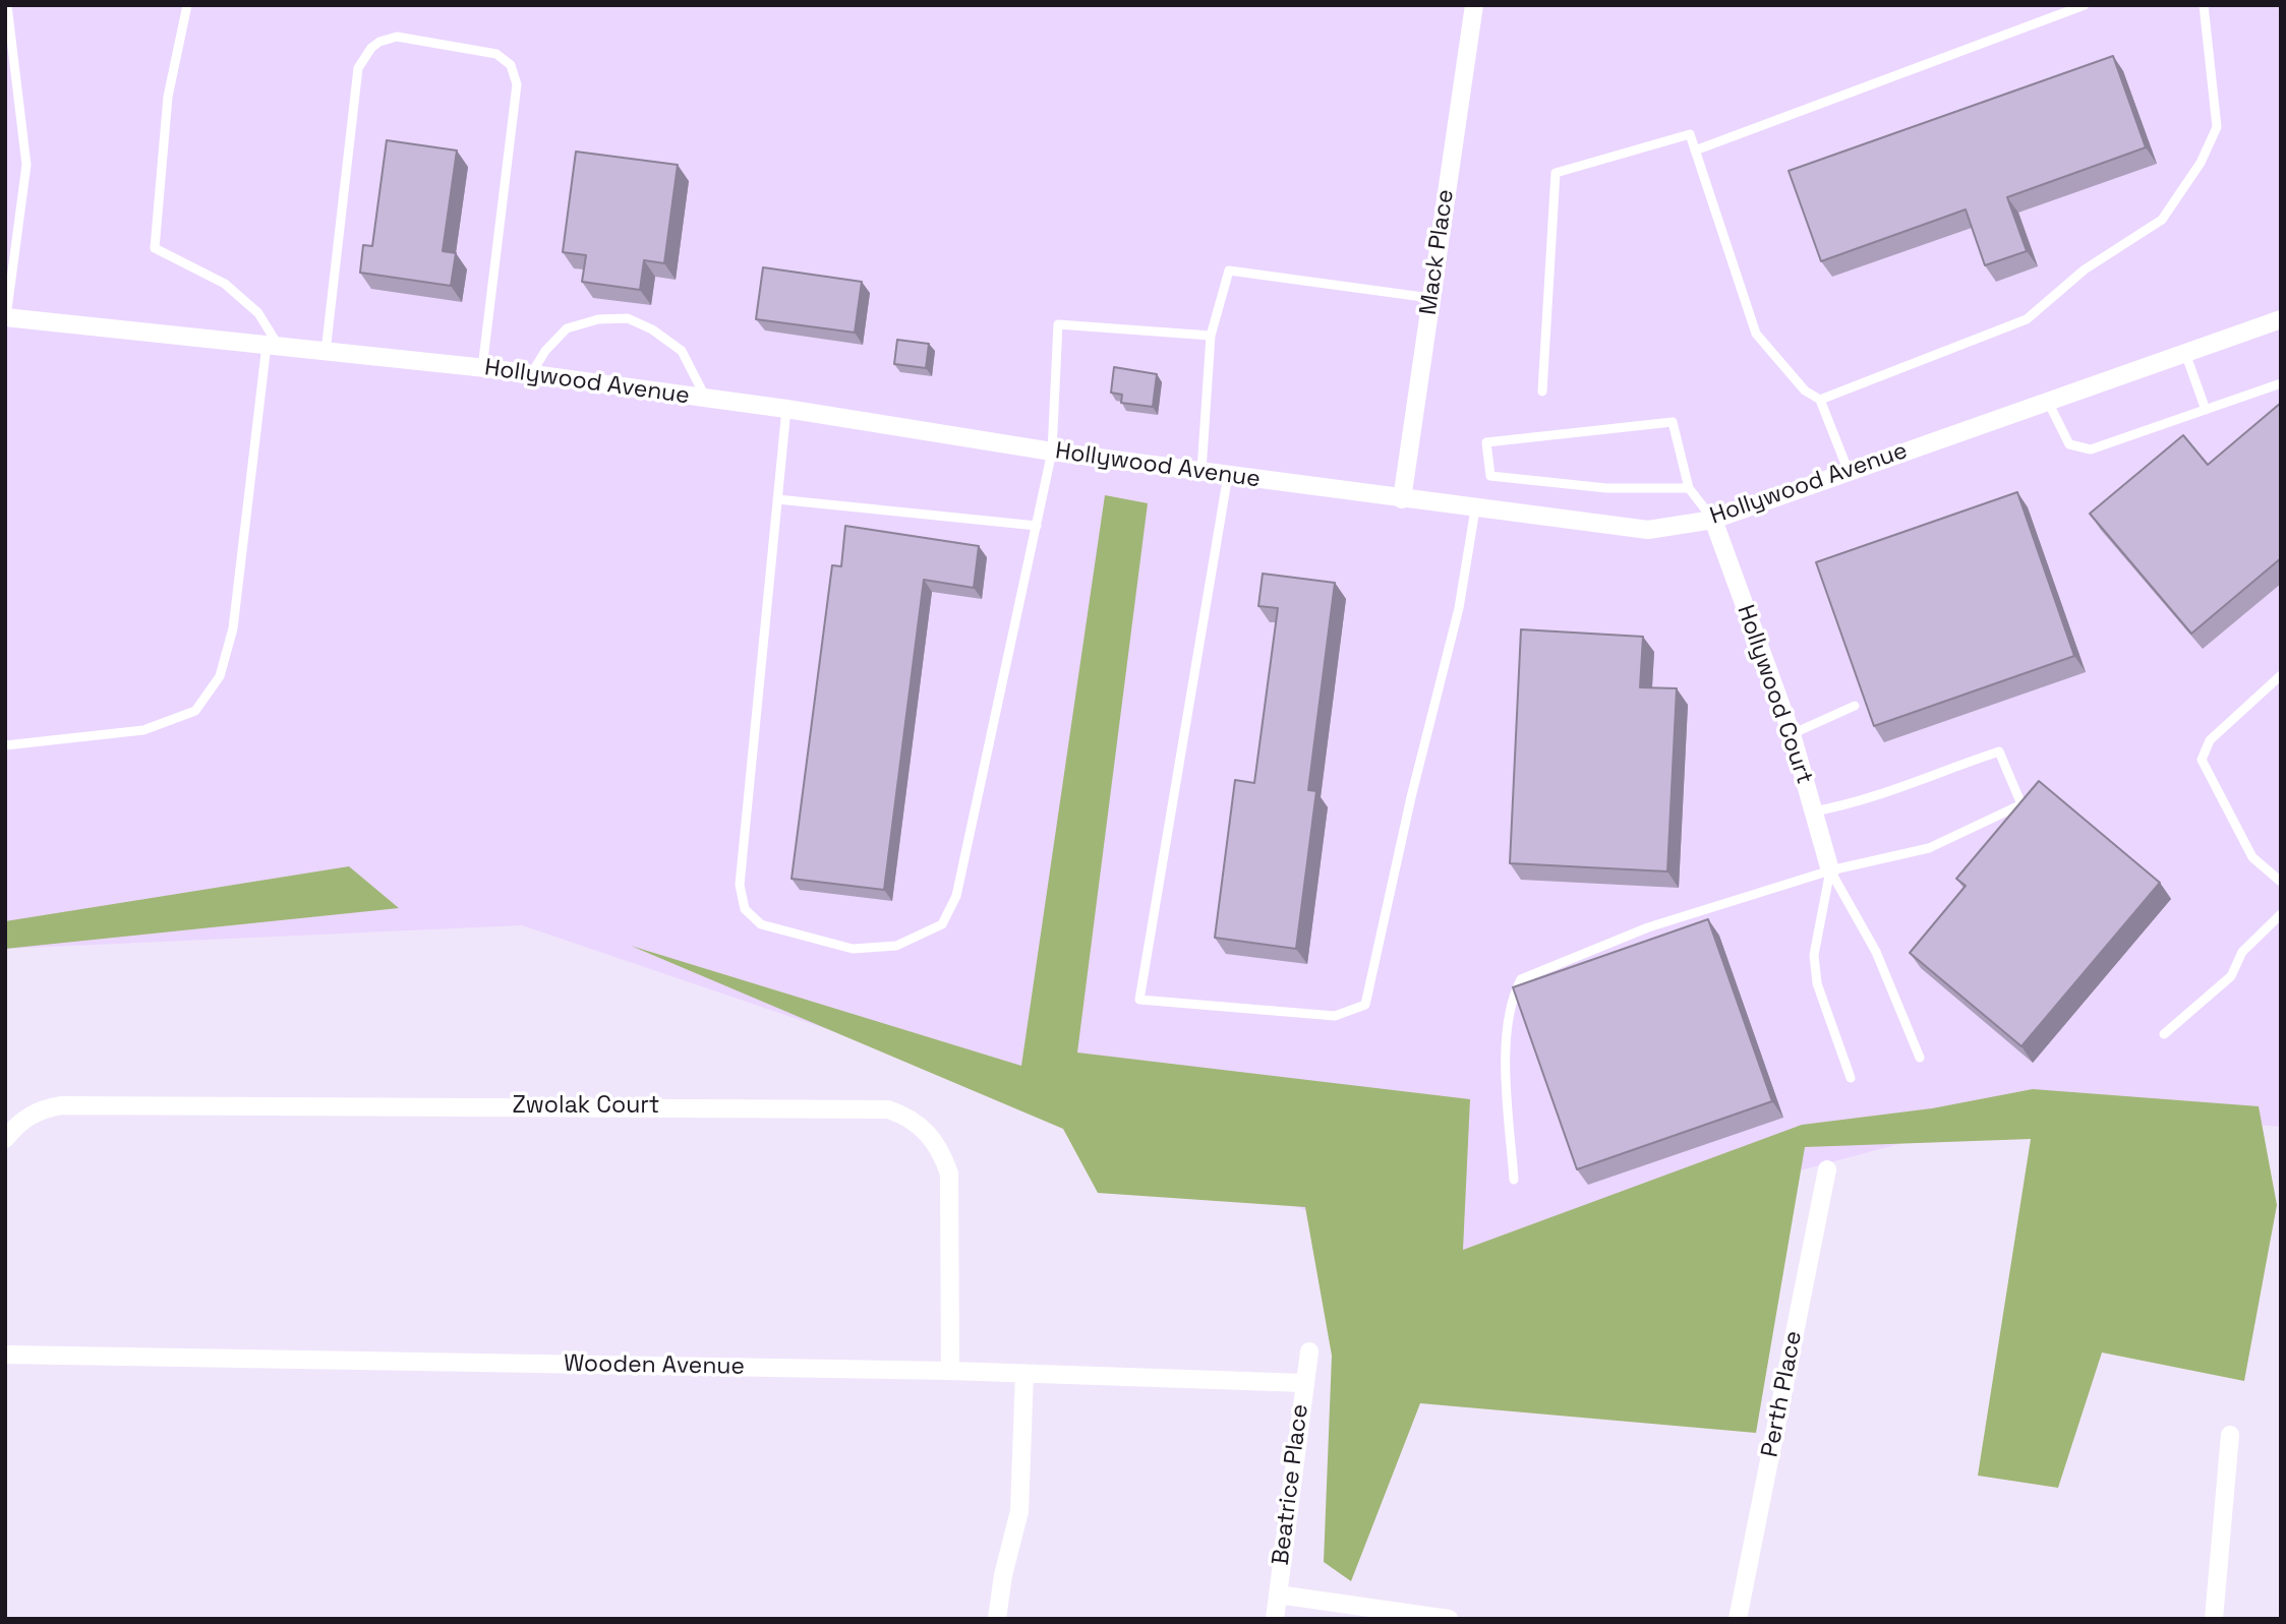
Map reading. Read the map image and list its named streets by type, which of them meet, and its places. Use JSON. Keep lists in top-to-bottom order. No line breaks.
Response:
{"streets":{"street":["Mack Place","Hollywood Avenue","Hollywood Court","Zwolak Court","Wooden Avenue","Perth Place","Beatrice Place"]},"crossings":[["Mack Place","Hollywood Avenue"],["Hollywood Avenue","Hollywood Court"],["Zwolak Court","Wooden Avenue"],["Wooden Avenue","Beatrice Place"]]}
